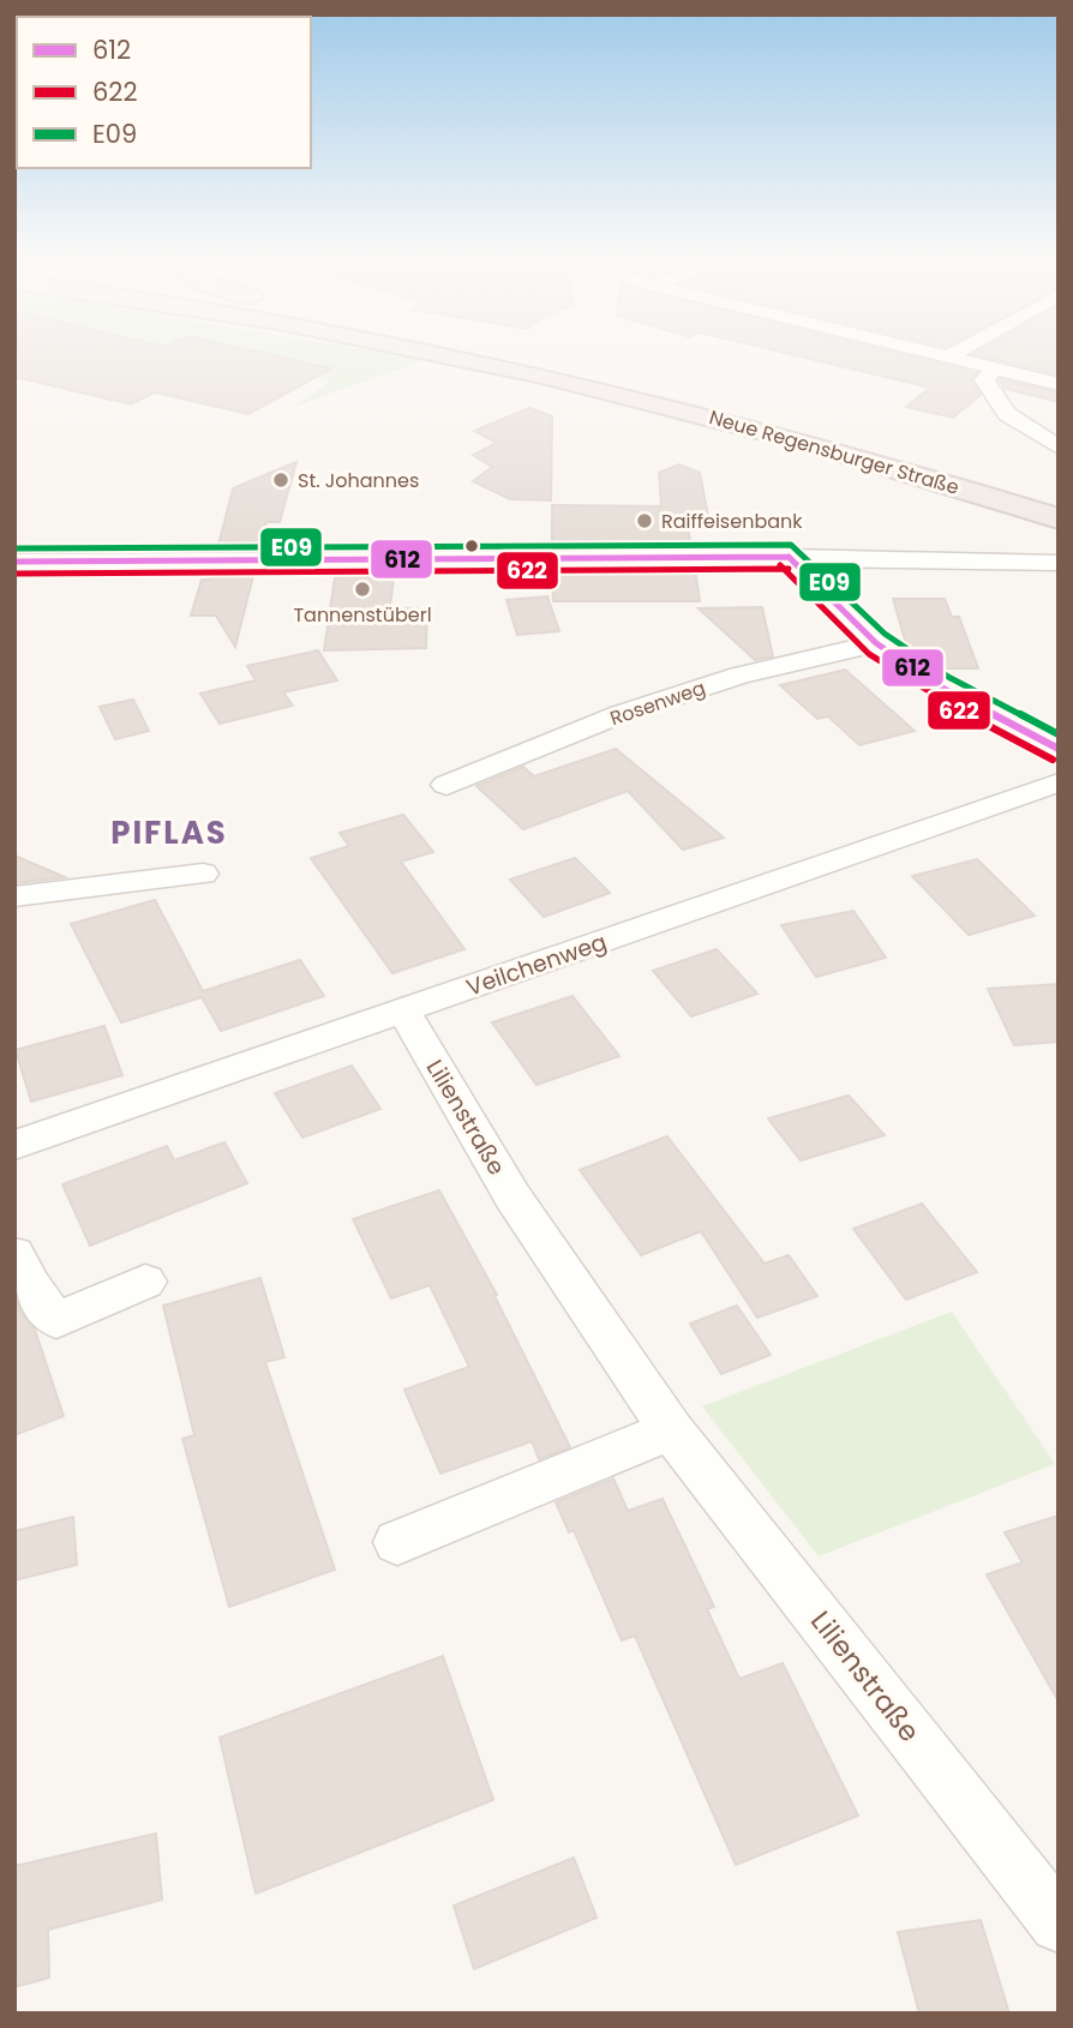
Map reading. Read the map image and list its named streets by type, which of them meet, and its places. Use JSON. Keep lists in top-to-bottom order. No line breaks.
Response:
{"streets":{"highway":["Neue Regensburger Straße"],"street":["Rosenweg","Veilchenweg","Lilienstraße"]},"crossings":[["Veilchenweg","Lilienstraße"]],"districts":["PIFLAS"],"places":["St. Johannes","Raiffeisenbank","Tannenstüberl"],"lines":["transit line E09","transit line 612","transit line 622"],"legend":["612","622","E09"]}
